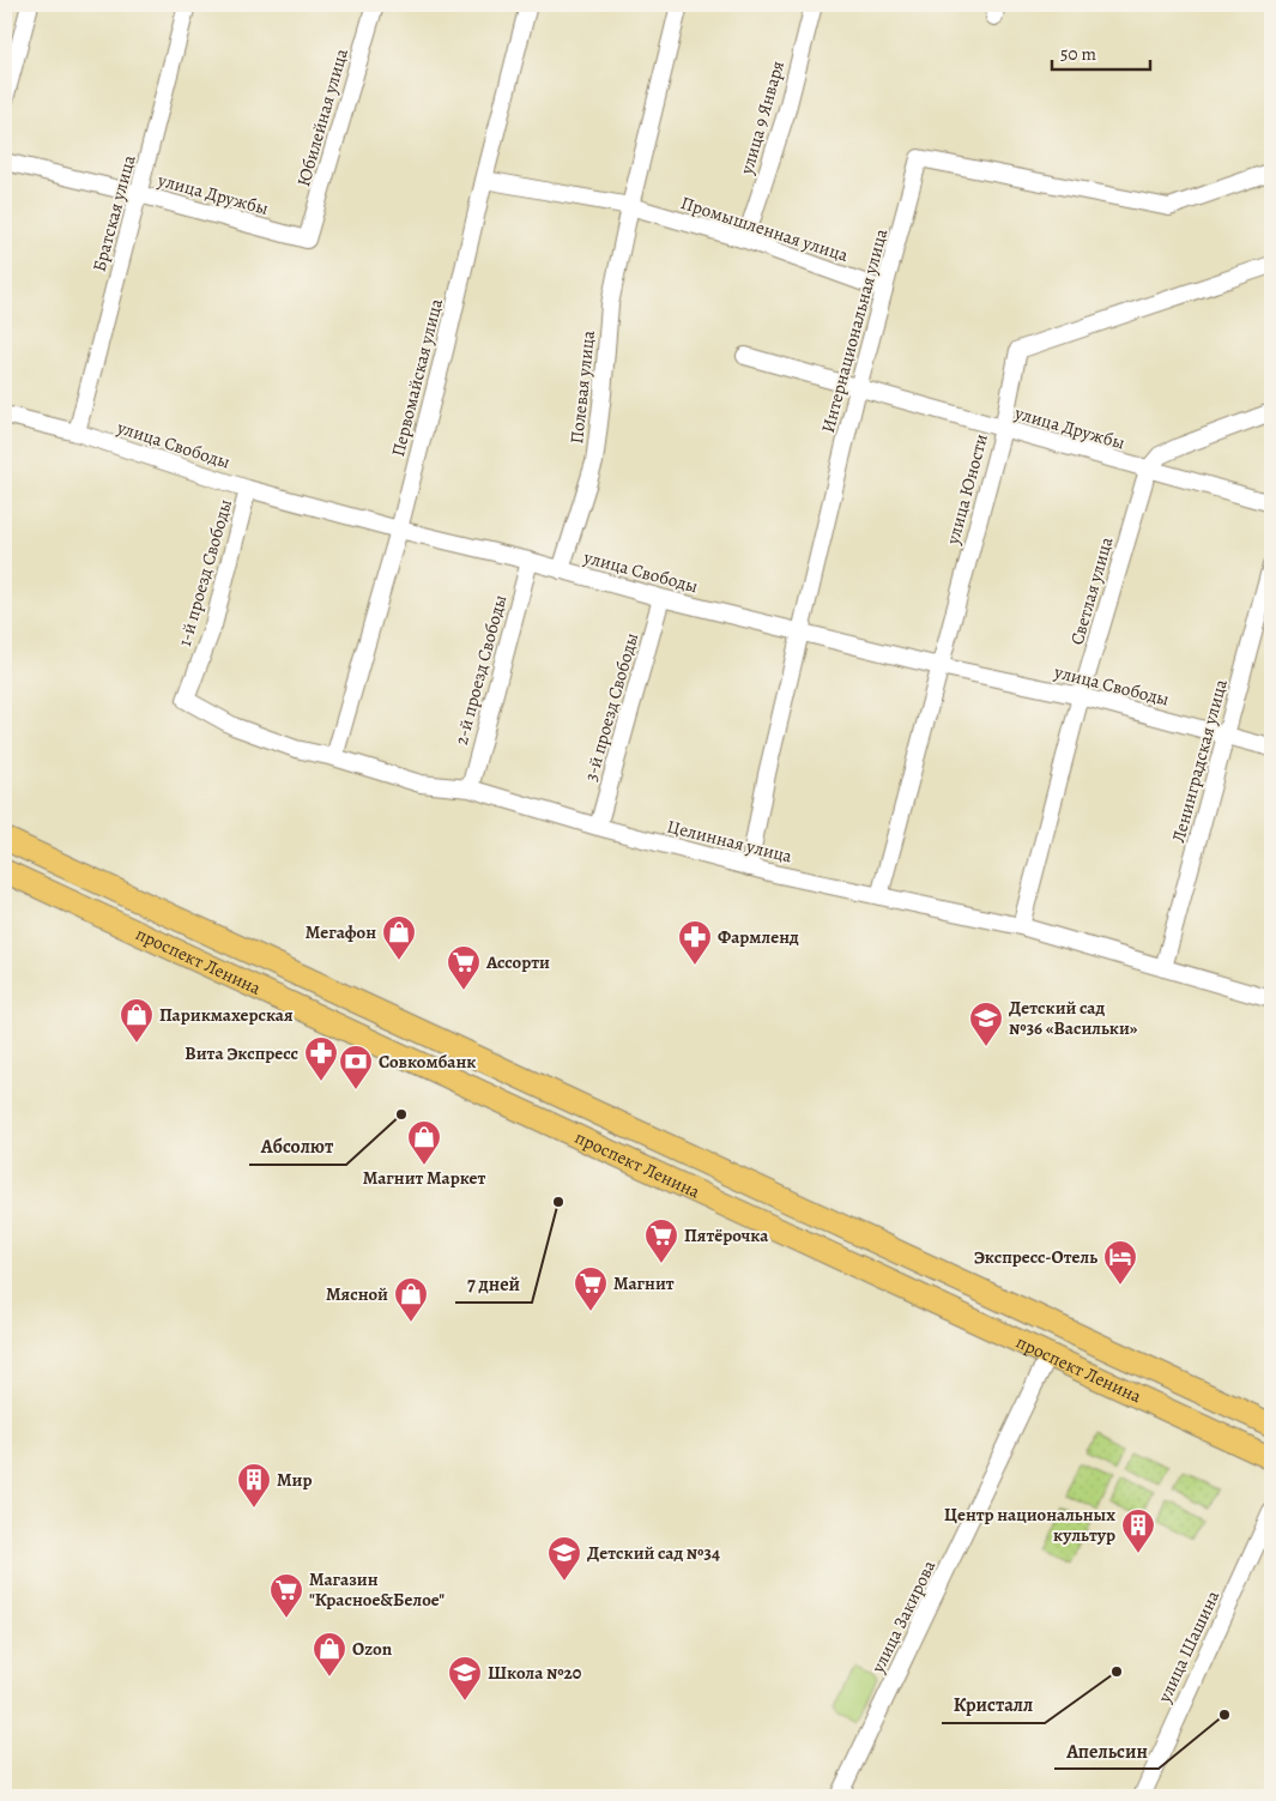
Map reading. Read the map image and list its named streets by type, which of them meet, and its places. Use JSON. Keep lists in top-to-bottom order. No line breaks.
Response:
{"streets":{"main road":["проспект Ленина"],"street":["Юбилейная улица","улица 9 Января","улица Дружбы","Братская улица","Промышленная улица","Интернациональная улица","Первомайская улица","Полевая улица","улица Свободы","улица Юности","1-й проезд Свободы","Светлая улица","2-й проезд Свободы","3-й проезд Свободы","Ленинградская улица","Целинная улица","улица Закирова","улица Шашина"]},"crossings":[["Юбилейная улица","улица Дружбы"],["улица 9 Января","Промышленная улица"],["улица Дружбы","Братская улица"],["улица Дружбы","Интернациональная улица"],["улица Дружбы","улица Юности"],["улица Дружбы","Светлая улица"],["Братская улица","улица Свободы"],["Промышленная улица","Интернациональная улица"],["Промышленная улица","Первомайская улица"],["Промышленная улица","Полевая улица"],["Интернациональная улица","улица Свободы"],["Интернациональная улица","Целинная улица"],["Первомайская улица","улица Свободы"],["Первомайская улица","Целинная улица"],["Полевая улица","улица Свободы"],["улица Свободы","улица Юности"],["улица Свободы","1-й проезд Свободы"],["улица Свободы","Светлая улица"],["улица Свободы","2-й проезд Свободы"],["улица Свободы","3-й проезд Свободы"],["улица Свободы","Ленинградская улица"],["улица Юности","Целинная улица"],["1-й проезд Свободы","Целинная улица"],["Светлая улица","Целинная улица"],["2-й проезд Свободы","Целинная улица"],["3-й проезд Свободы","Целинная улица"],["Ленинградская улица","Целинная улица"],["проспект Ленина","улица Закирова"]],"places":{"shop":["Мегафон","Парикмахерская","Магнит Маркет","Мясной","Ozon"],"pharmacy":["Фармленд","Вита Экспресс"],"supermarket":["Ассорти","Пятёрочка","Магнит","Магазин \"Красное&Белое\""],"school or university":["Детский сад №36 «Васильки»","Детский сад №34","Школа №20"],"bank":["Совкомбанк"],"other":["Абсолют","7 дней","Кристалл","Апельсин"],"hotel":["Экспресс-Отель"],"building":["Мир","Центр национальных культур"]},"scale_bar":"50 m"}
